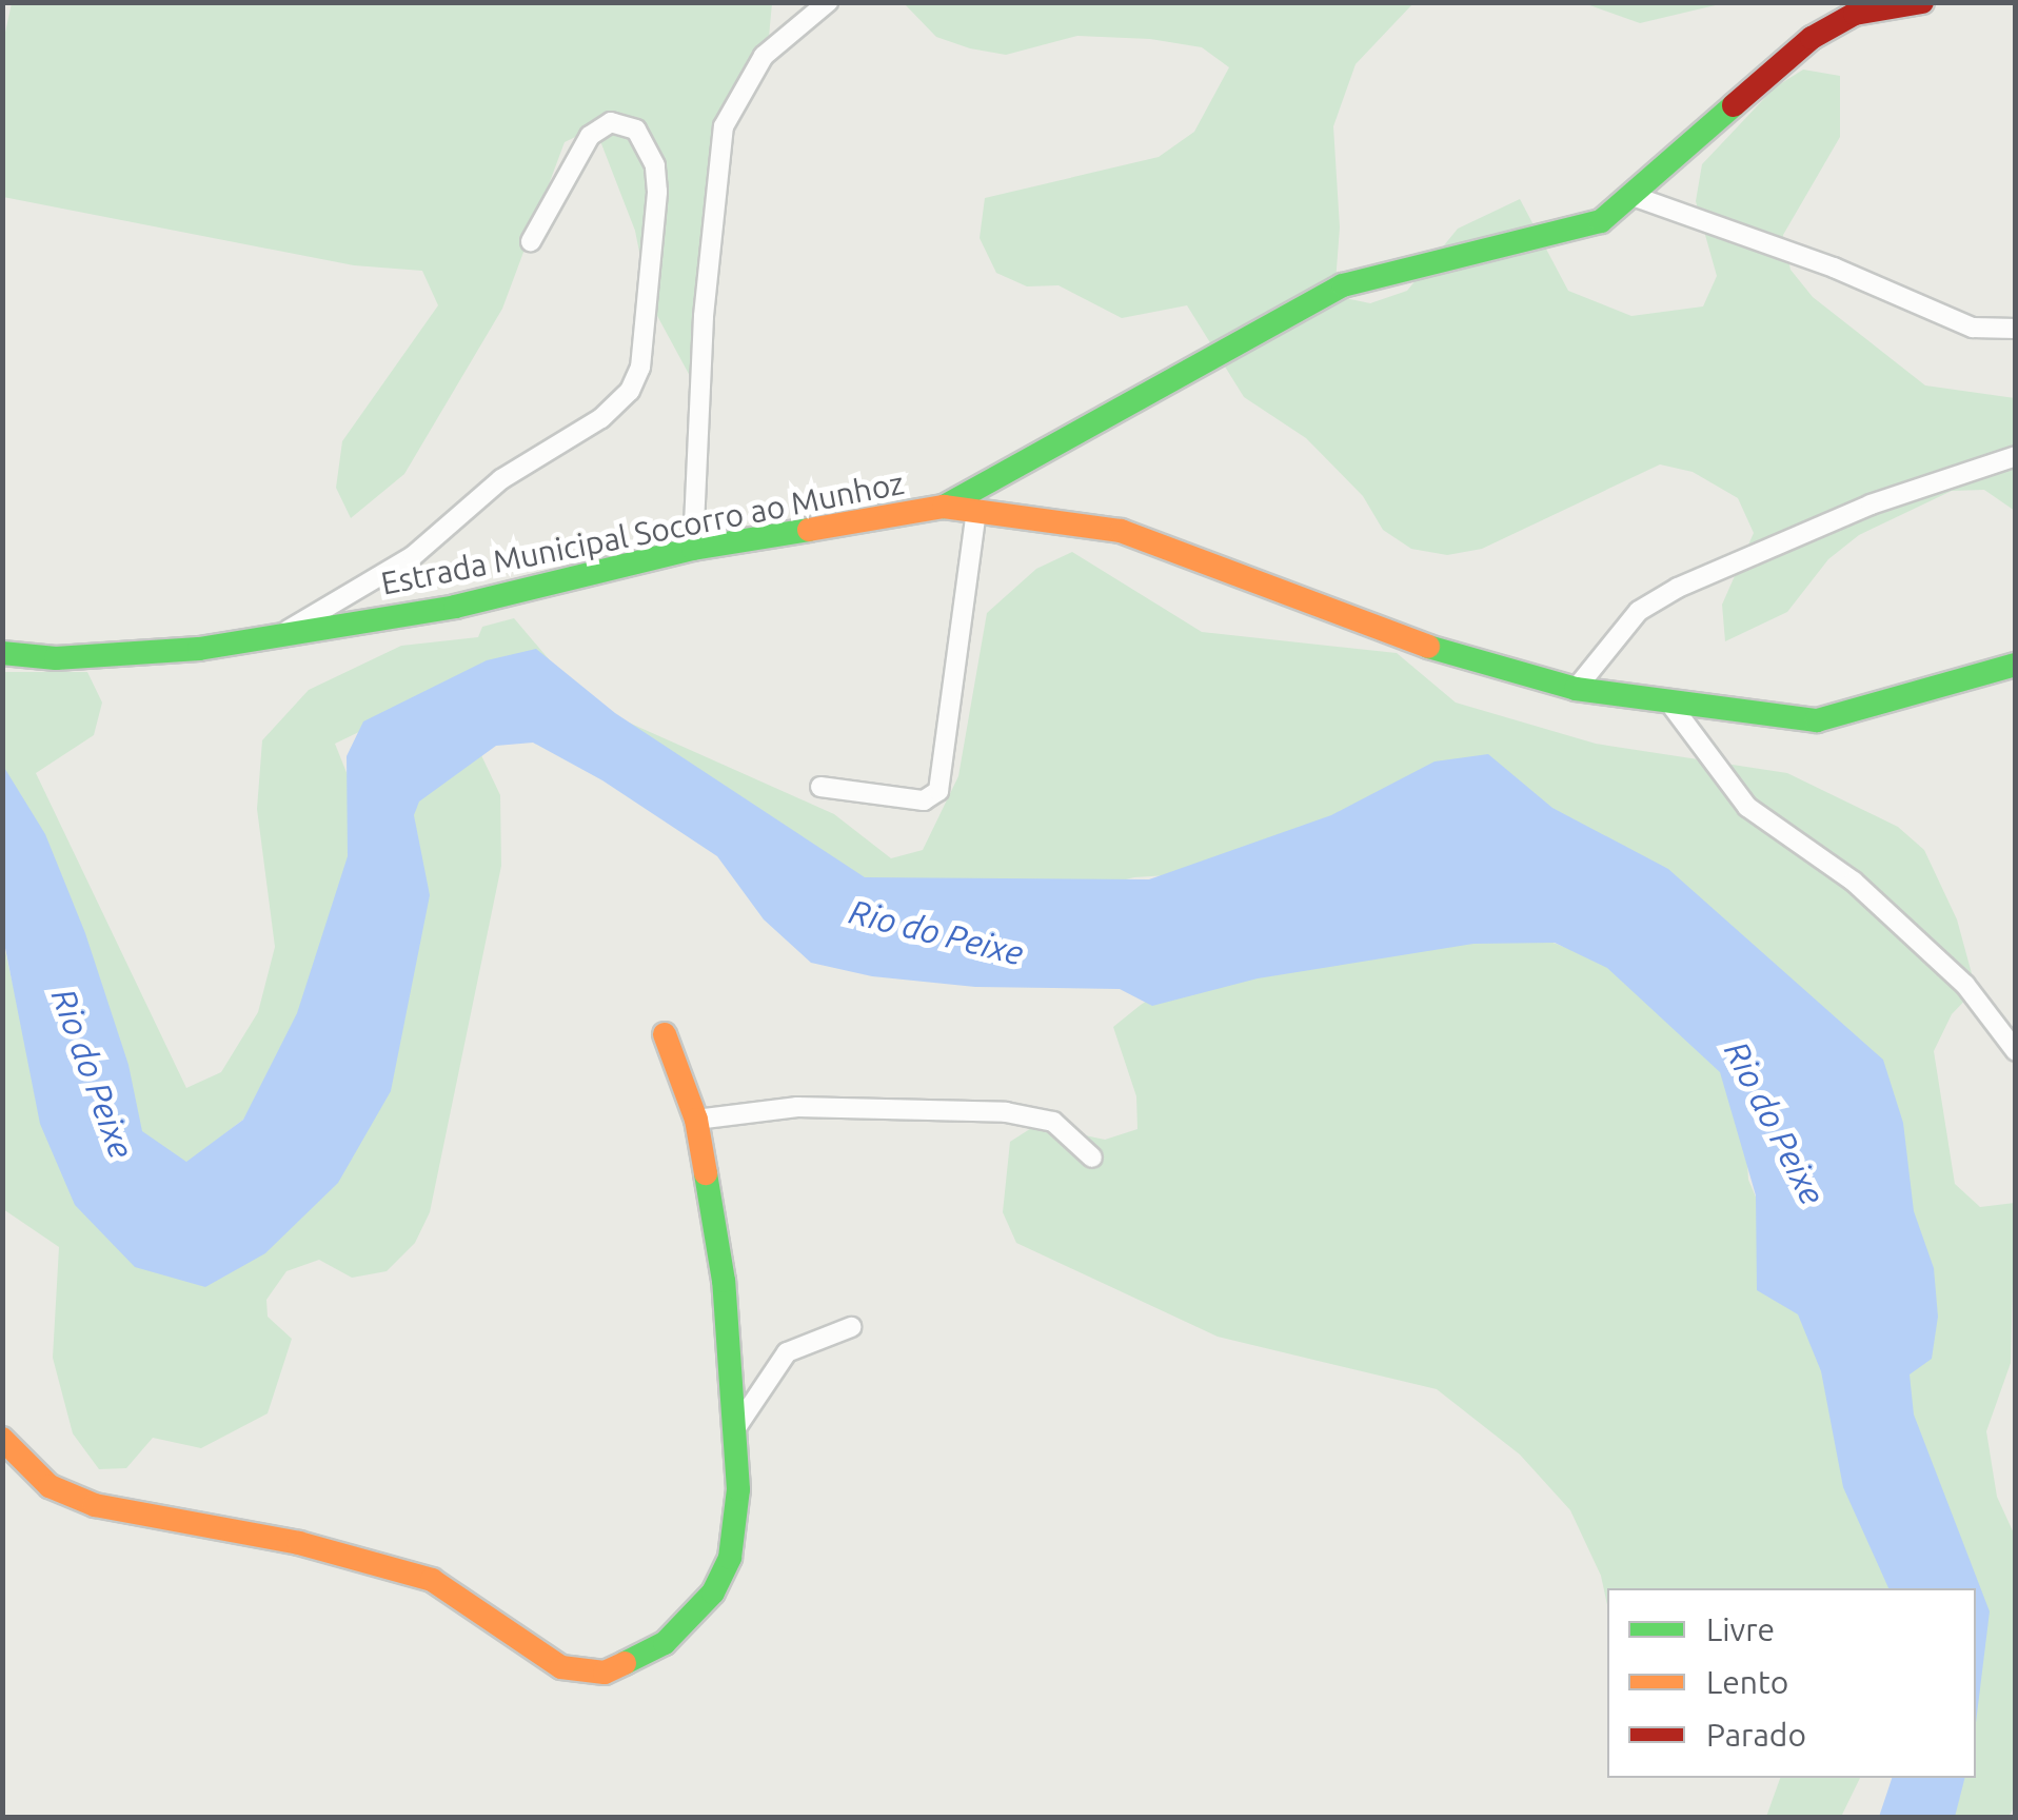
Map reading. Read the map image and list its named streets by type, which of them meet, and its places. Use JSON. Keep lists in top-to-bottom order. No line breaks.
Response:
{"streets":{"street":["Estrada Municipal Socorro ao Munhoz"]},"water":["Rio do Peixe"],"legend":["Livre","Lento","Parado"]}
